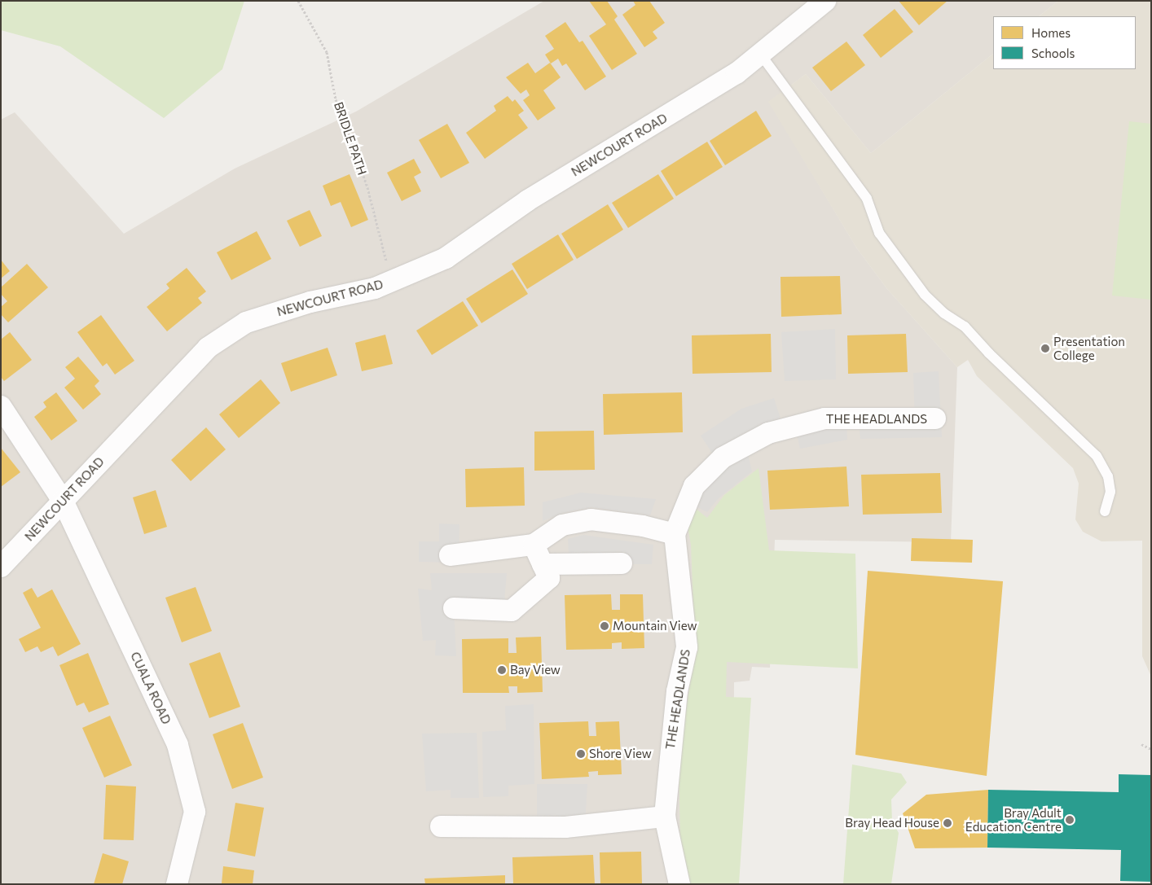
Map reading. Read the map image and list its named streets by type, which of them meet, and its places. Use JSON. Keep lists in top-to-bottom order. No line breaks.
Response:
{"streets":{"street":["NEWCOURT ROAD","THE HEADLANDS","CUALA ROAD"],"path":["BRIDLE PATH"]},"crossings":[["BRIDLE PATH","NEWCOURT ROAD"],["NEWCOURT ROAD","CUALA ROAD"]],"places":["Presentation College","Mountain View","Bay View","Shore View","Bray Adult Education Centre","Bray Head House"],"legend":["Homes","Schools"]}
